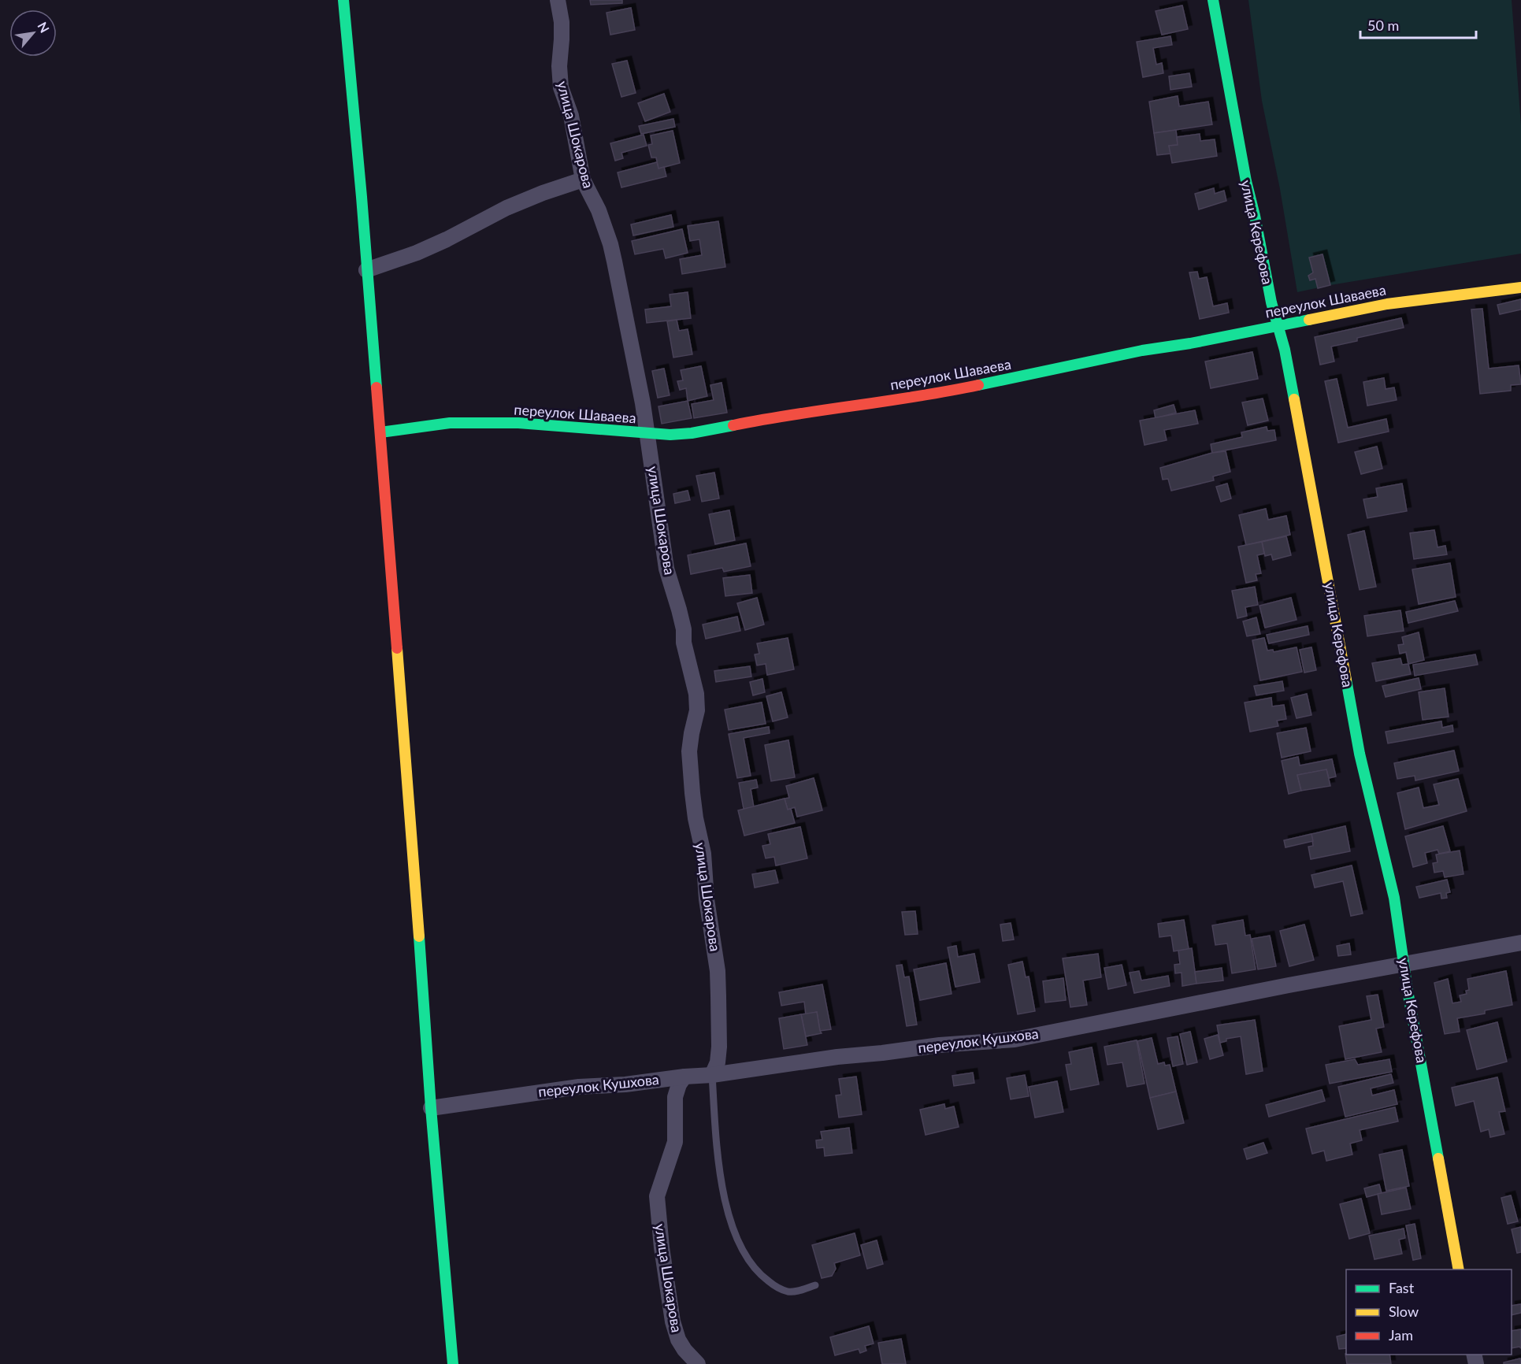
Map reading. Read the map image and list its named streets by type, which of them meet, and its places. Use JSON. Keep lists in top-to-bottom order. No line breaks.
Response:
{"streets":{"street":["улица Шокарова","улица Керефова","переулок Шаваева","переулок Кушхова"]},"crossings":[["улица Шокарова","переулок Шаваева"],["улица Шокарова","переулок Кушхова"],["улица Керефова","переулок Шаваева"],["улица Керефова","переулок Кушхова"]],"legend":["Fast","Slow","Jam"],"scale_bar":"50 m","north":"top right"}
